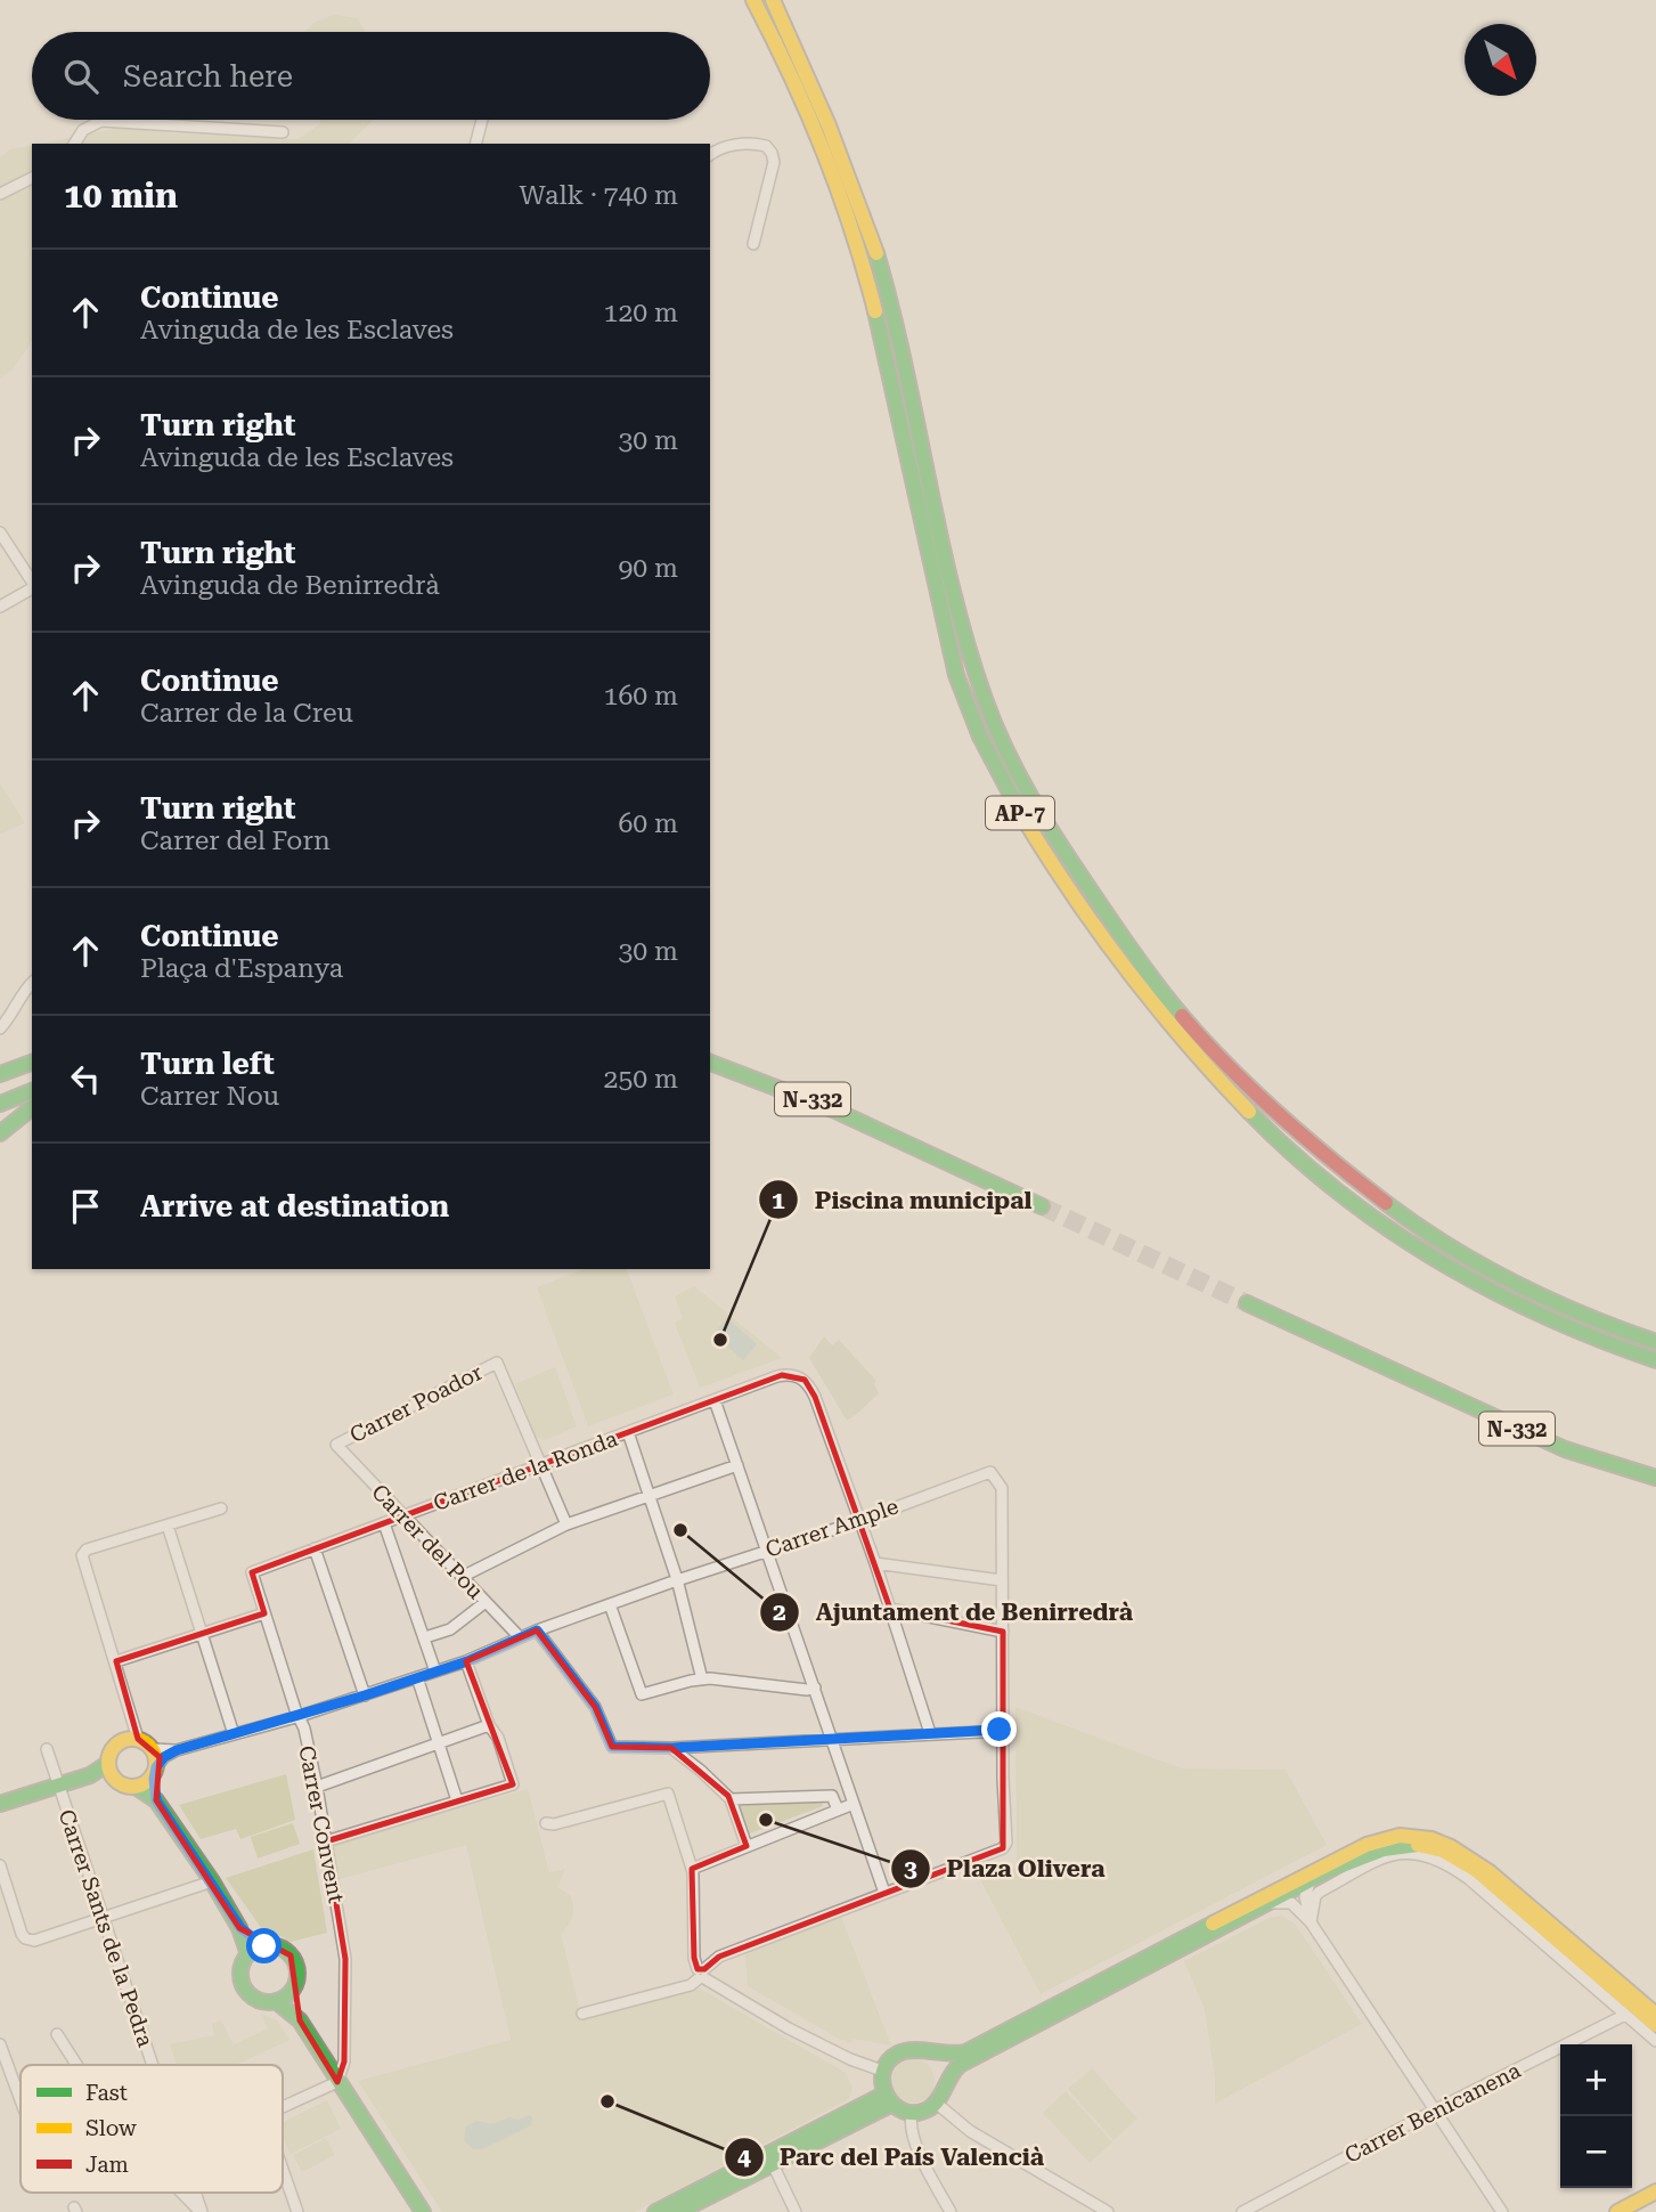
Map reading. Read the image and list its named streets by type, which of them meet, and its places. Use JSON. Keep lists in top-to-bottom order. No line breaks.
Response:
{"streets":{"main road":["AP-7","N-332"],"street":["Carrer Poador","Carrer de la Ronda","Carrer Ample","Carrer del Pou","Carrer Convent","Carrer Sants de la Pedra","Carrer Benicanena"]},"crossings":[["Carrer Poador","Carrer de la Ronda"],["Carrer Poador","Carrer del Pou"],["Carrer de la Ronda","Carrer Ample"],["Carrer de la Ronda","Carrer del Pou"],["Carrer de la Ronda","Carrer Convent"],["Carrer Ample","Carrer del Pou"],["Carrer Ample","Carrer Convent"]],"places":["Piscina municipal","Ajuntament de Benirredrà","Plaza Olivera","Parc del País Valencià"],"legend":["Fast","Slow","Jam"],"north":"bottom right","page":{"search":"Search here","heading":["10 min","Walk · 740 m"],"list":[["Continue","Avinguda de les Esclaves","120 m"],["Turn right","Avinguda de les Esclaves","30 m"],["Turn right","Avinguda de Benirredrà","90 m"],["Continue","Carrer de la Creu","160 m"],["Turn right","Carrer del Forn","60 m"],["Continue","Plaça d'Espanya","30 m"],["Turn left","Carrer Nou","250 m"],"Arrive at destination"],"map_buttons":["+","−"]}}
